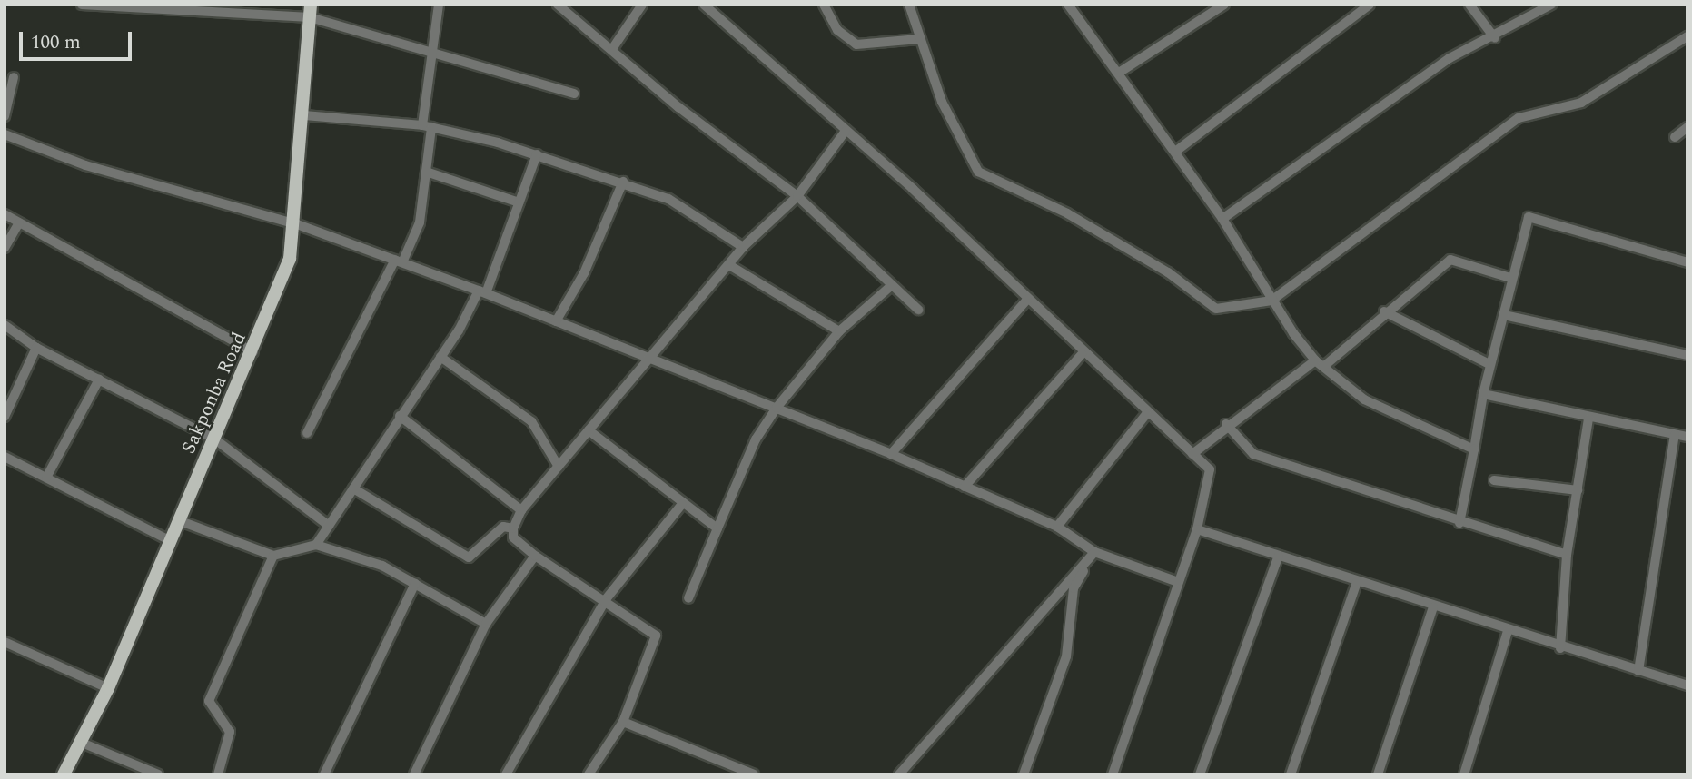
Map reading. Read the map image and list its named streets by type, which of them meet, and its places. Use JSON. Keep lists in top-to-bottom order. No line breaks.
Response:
{"streets":{"main road":["Sakponba Road"]},"scale_bar":"100 m"}
